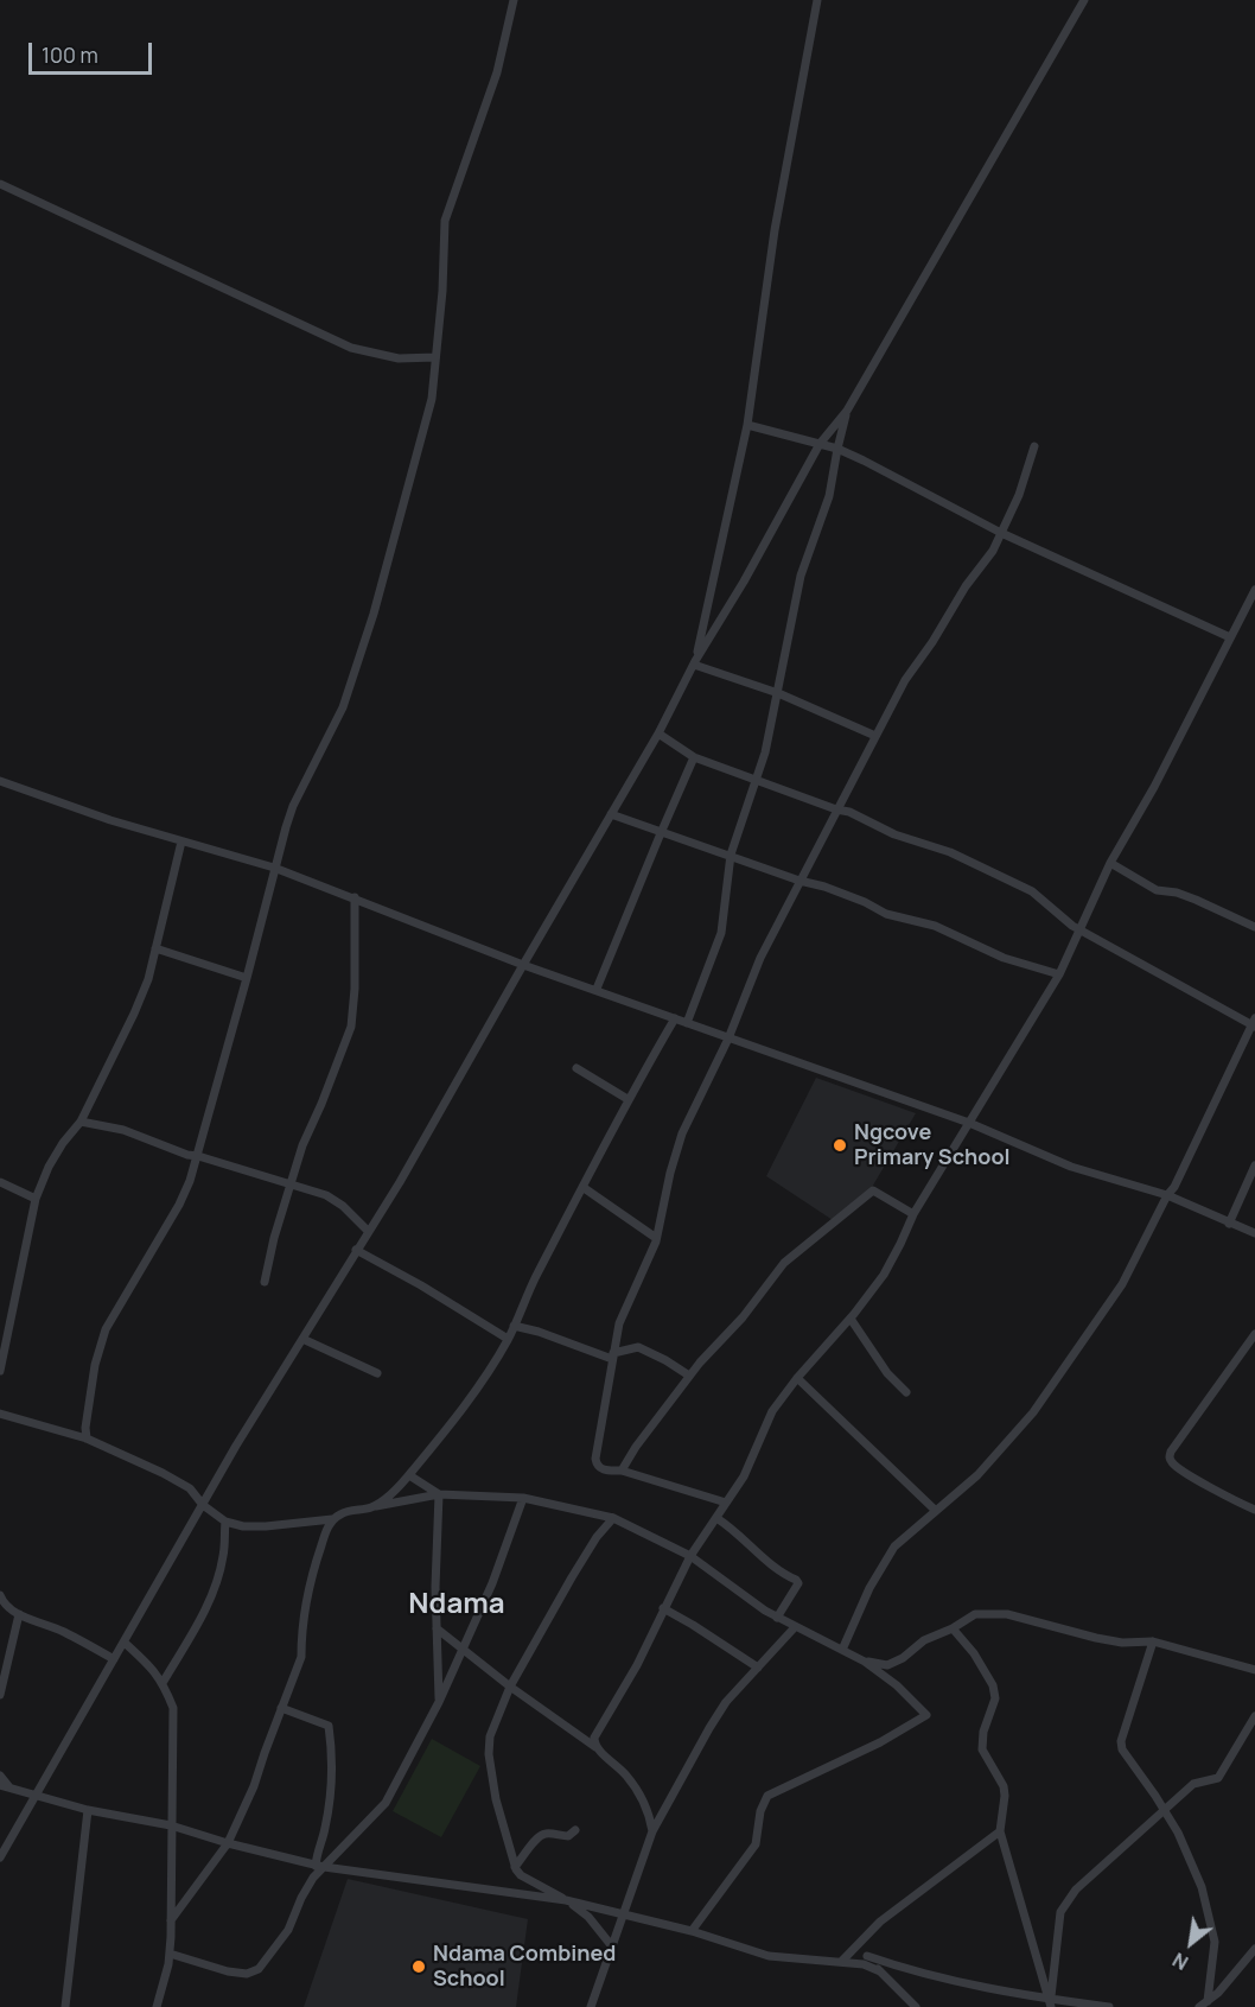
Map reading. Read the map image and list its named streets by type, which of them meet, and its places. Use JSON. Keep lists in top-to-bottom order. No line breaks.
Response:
{"districts":["Ndama"],"places":["Ngcove Primary School","Ndama Combined School"],"scale_bar":"100 m","north":"bottom left"}
